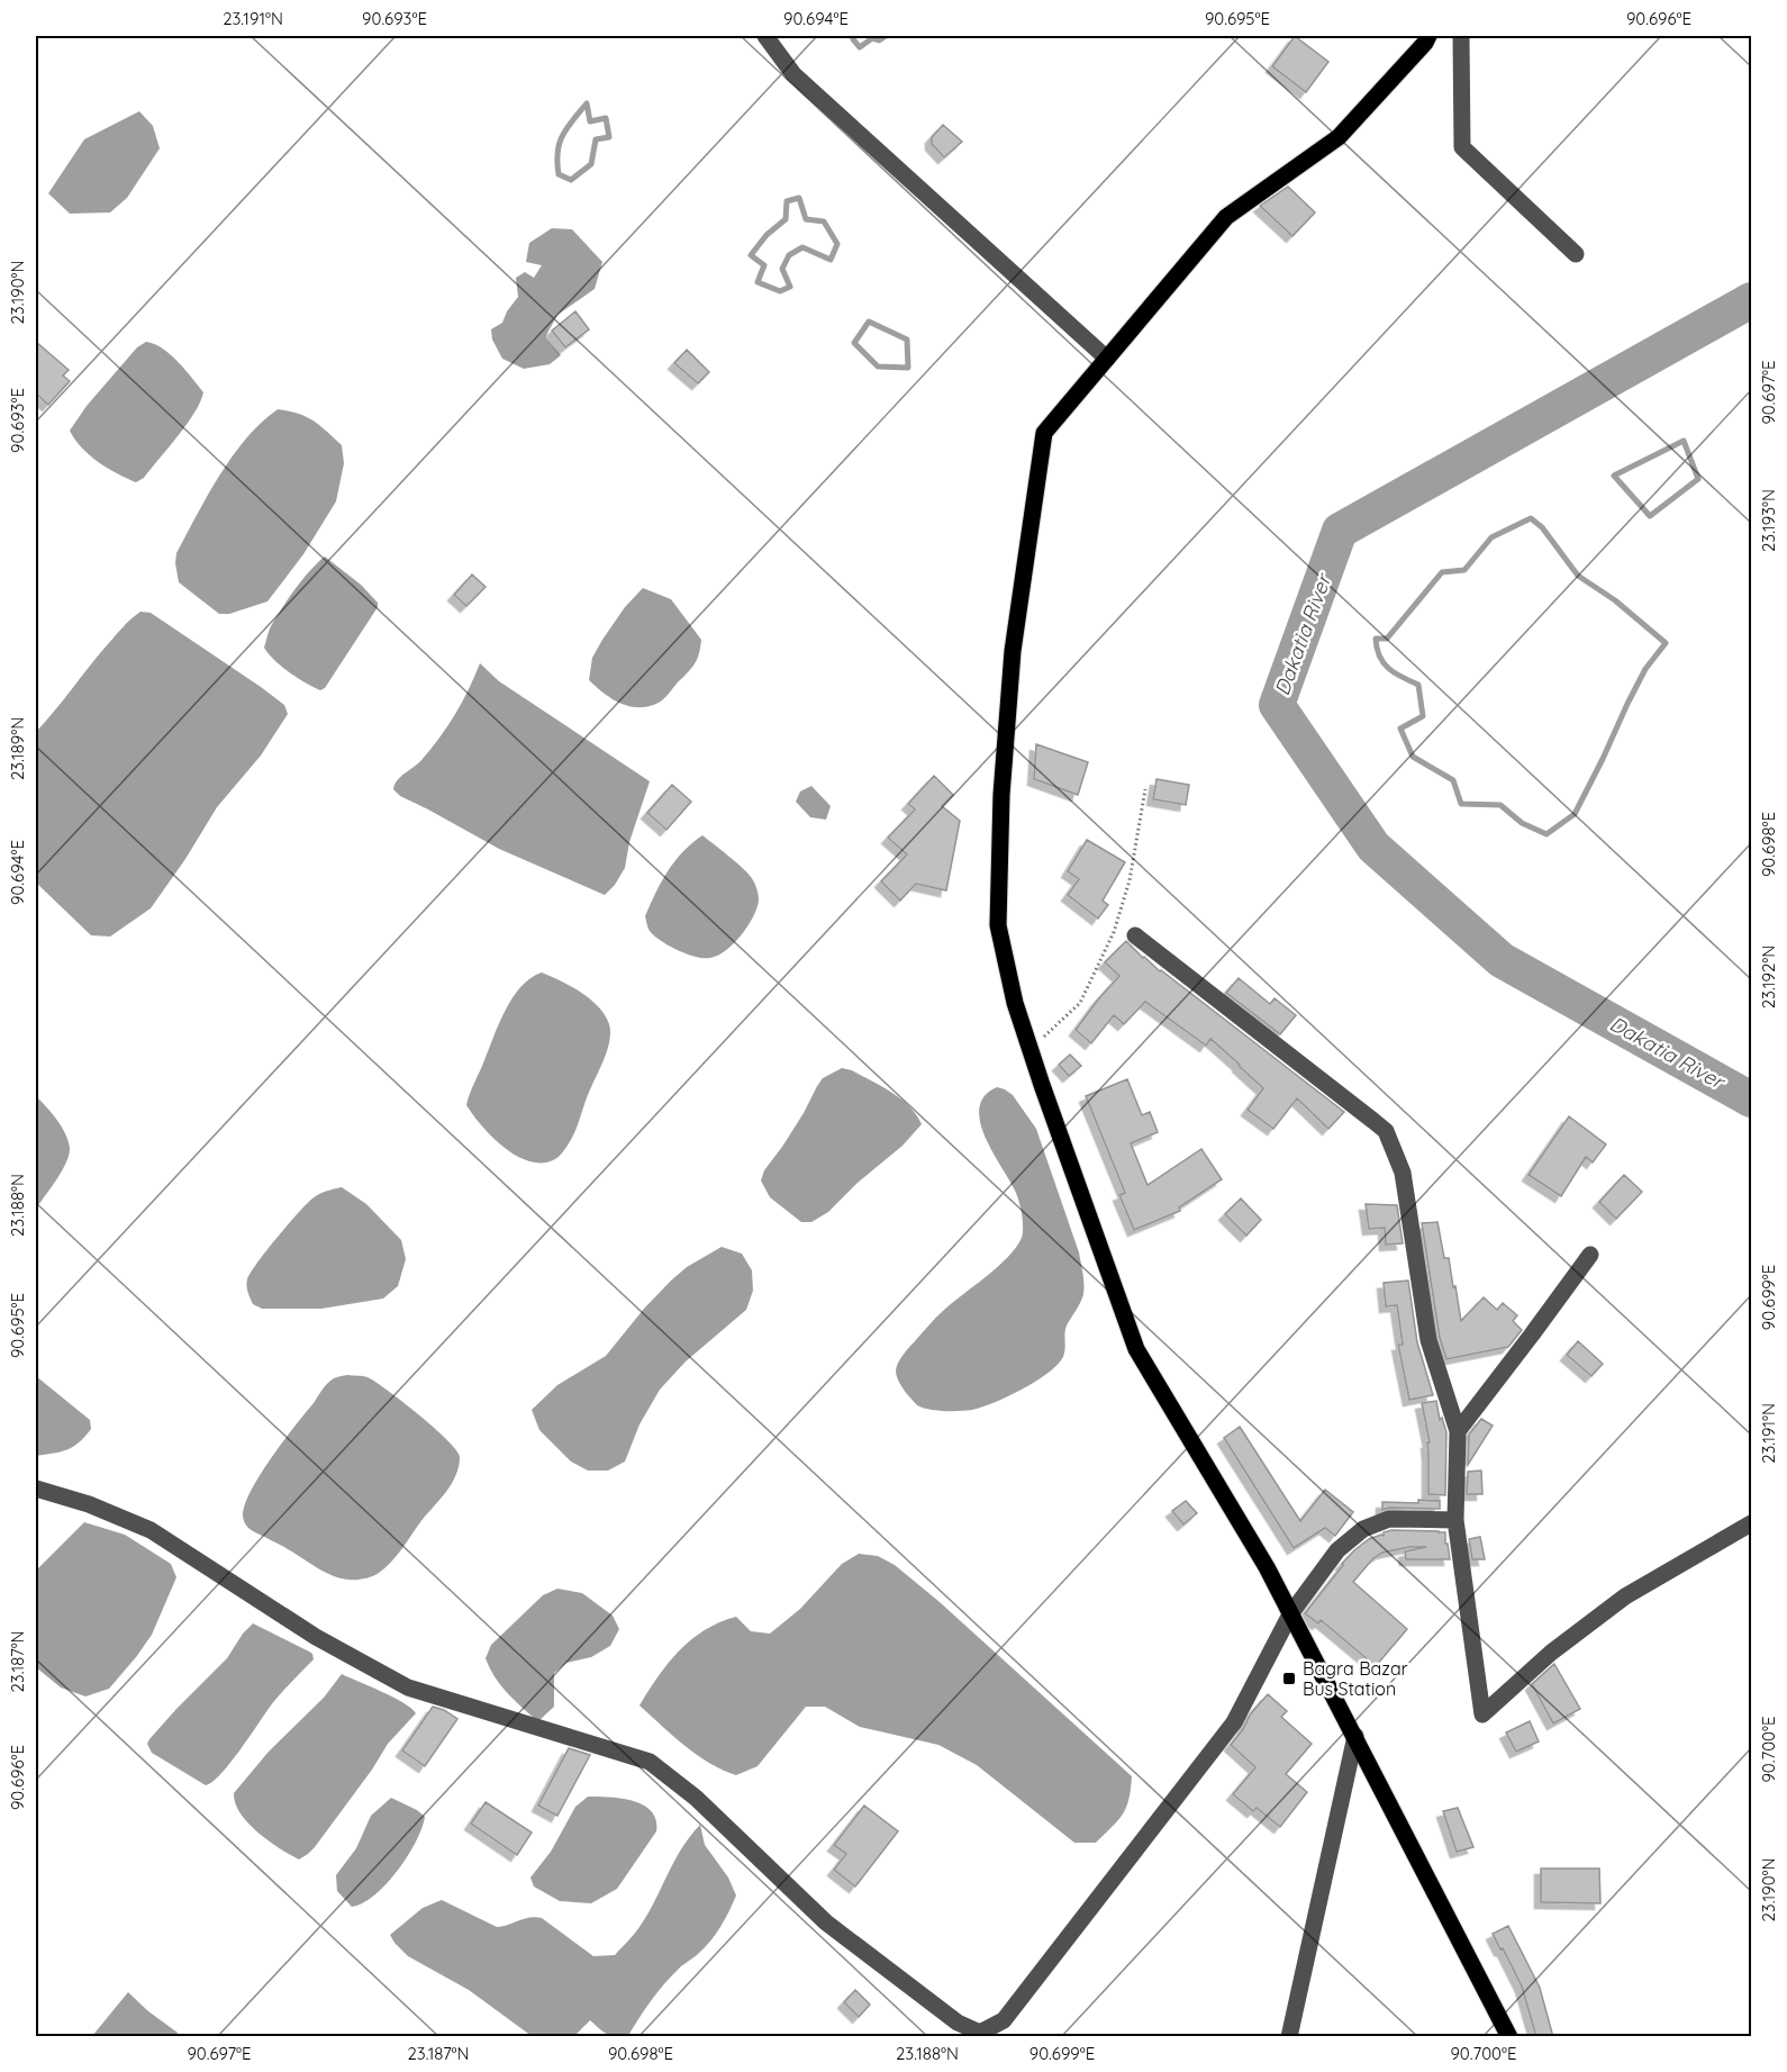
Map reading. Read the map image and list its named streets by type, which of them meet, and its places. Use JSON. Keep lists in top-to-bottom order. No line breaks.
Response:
{"water":["Dakatia River"],"places":{"transit":["Bagra Bazar Bus Station"]},"coordinates":["23.191°N","90.693°E","90.694°E","90.695°E","90.696°E","23.190°N","90.697°E","23.193°N","23.189°N","90.698°E","23.192°N","23.188°N","90.699°E","23.187°N","90.700°E"]}
